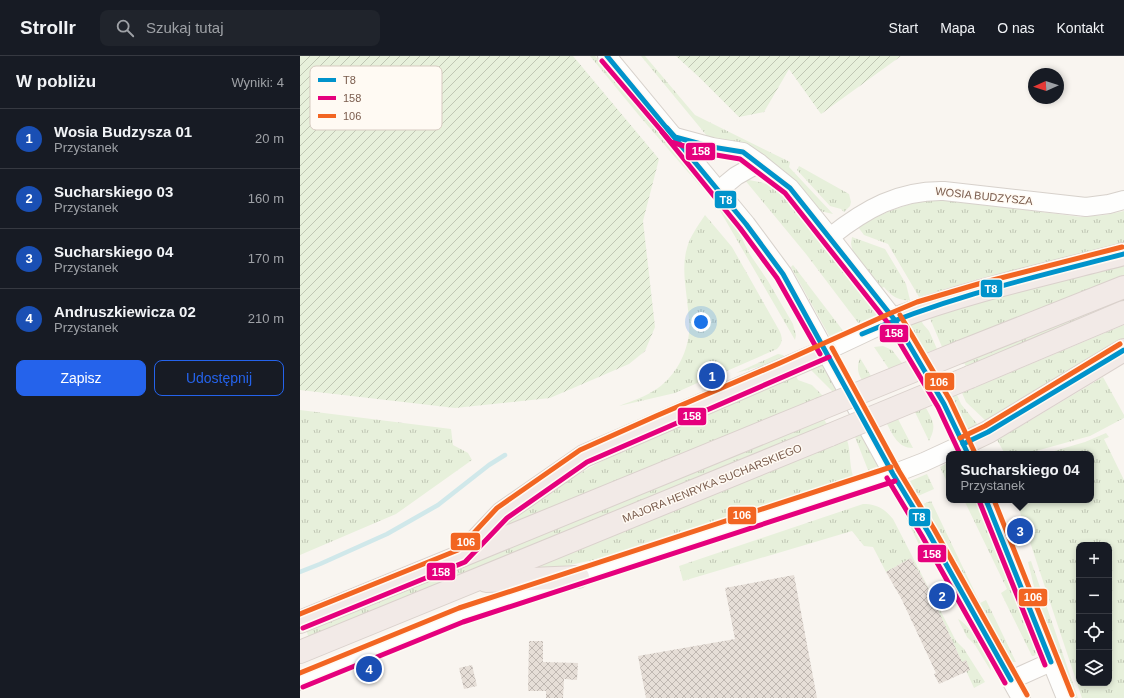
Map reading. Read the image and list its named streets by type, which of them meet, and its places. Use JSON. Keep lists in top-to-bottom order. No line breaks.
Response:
{"streets":{"highway":["MAJORA HENRYKA SUCHARSKIEGO"],"street":["WOSIA BUDZYSZA"]},"lines":["transit line T8","transit line 158","transit line 106"],"legend":["T8","158","106"],"north":"left","page":{"header":"Strollr","search":"Szukaj tutaj","nav":["Start","Mapa","O nas","Kontakt"],"heading":["W pobliżu","Wyniki: 4"],"list":[{"mark":"1","name":"Wosia Budzysza 01","note":"Przystanek","value":"20 m"},{"mark":"2","name":"Sucharskiego 03","note":"Przystanek","value":"160 m"},{"mark":"3","name":"Sucharskiego 04","note":"Przystanek","value":"170 m"},{"mark":"4","name":"Andruszkiewicza 02","note":"Przystanek","value":"210 m"}],"buttons":["Zapisz","Udostępnij"],"pins":["1","3","2","4"],"popup":["Sucharskiego 04","Przystanek"],"map_buttons":["+","−"]}}
